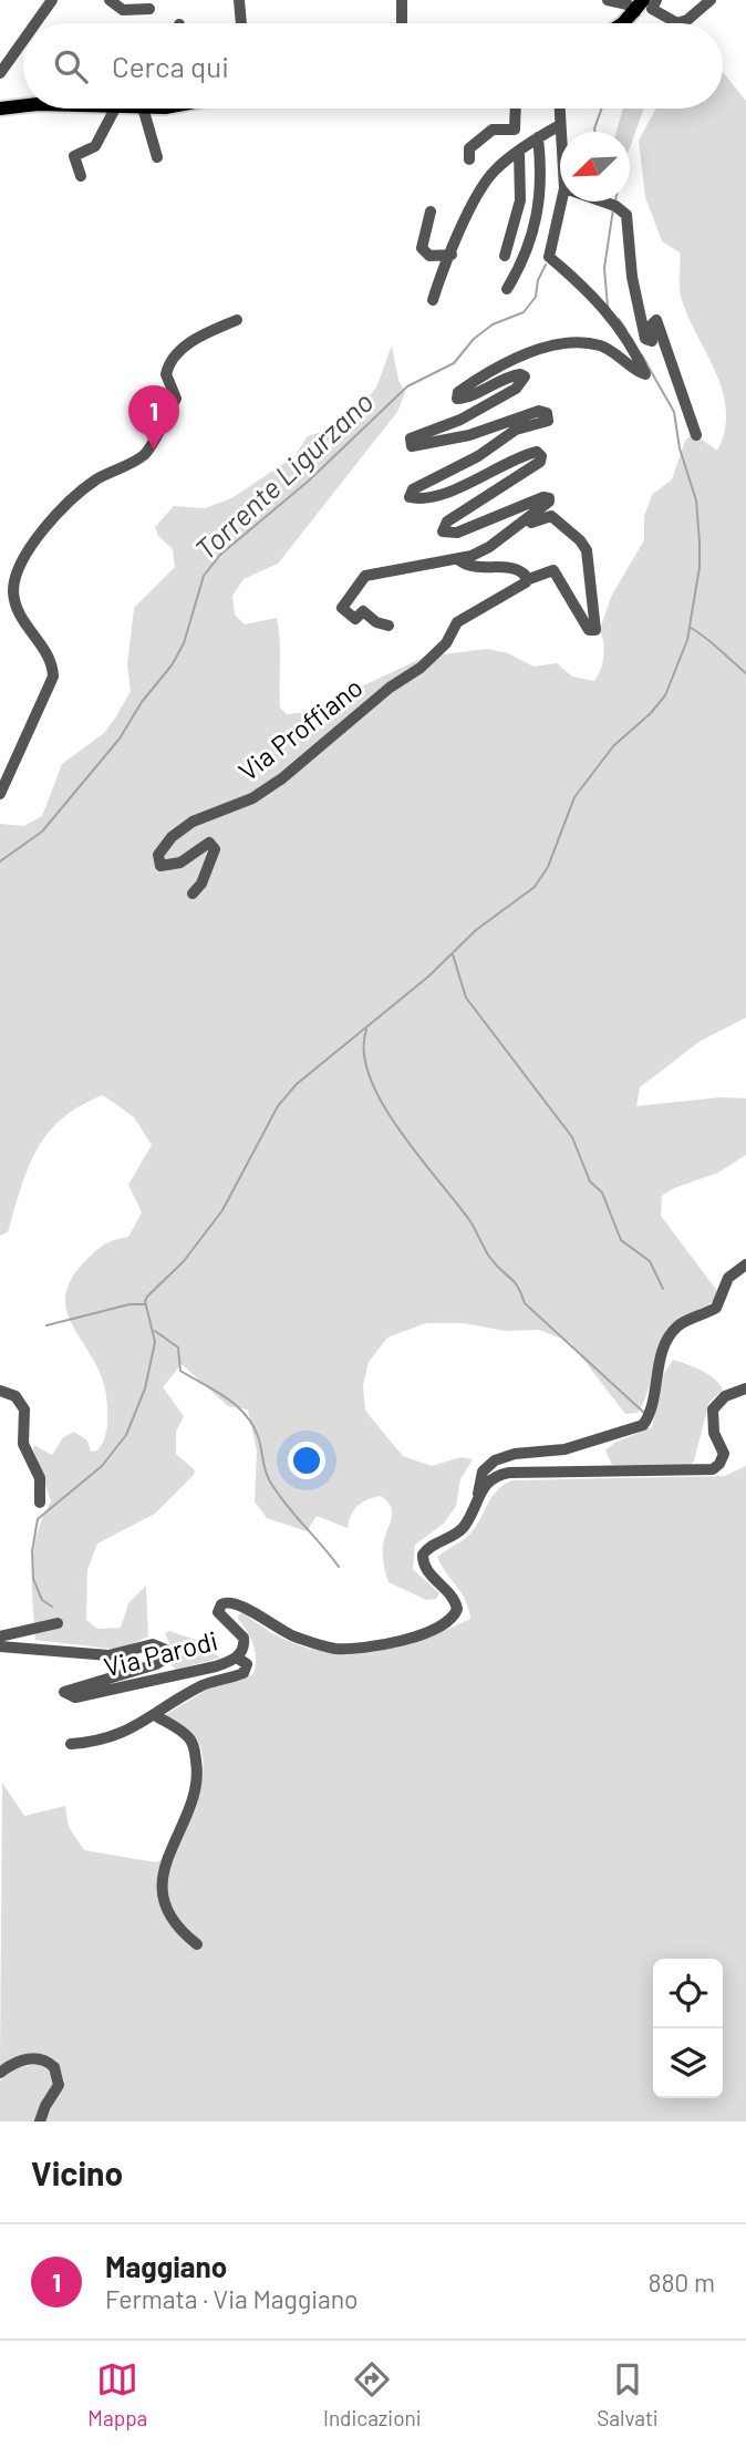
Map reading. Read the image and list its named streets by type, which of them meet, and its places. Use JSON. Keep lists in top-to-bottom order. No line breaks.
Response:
{"streets":{"street":["Via Proffiano","Via Parodi"]},"water":["Torrente Ligurzano"],"north":"bottom left","page":{"search":"Cerca qui","pins":"1","heading":"Vicino","list":[{"mark":"1","name":"Maggiano","note":"Fermata · Via Maggiano","value":"880 m"}],"nav":["Mappa","Indicazioni","Salvati"]}}
